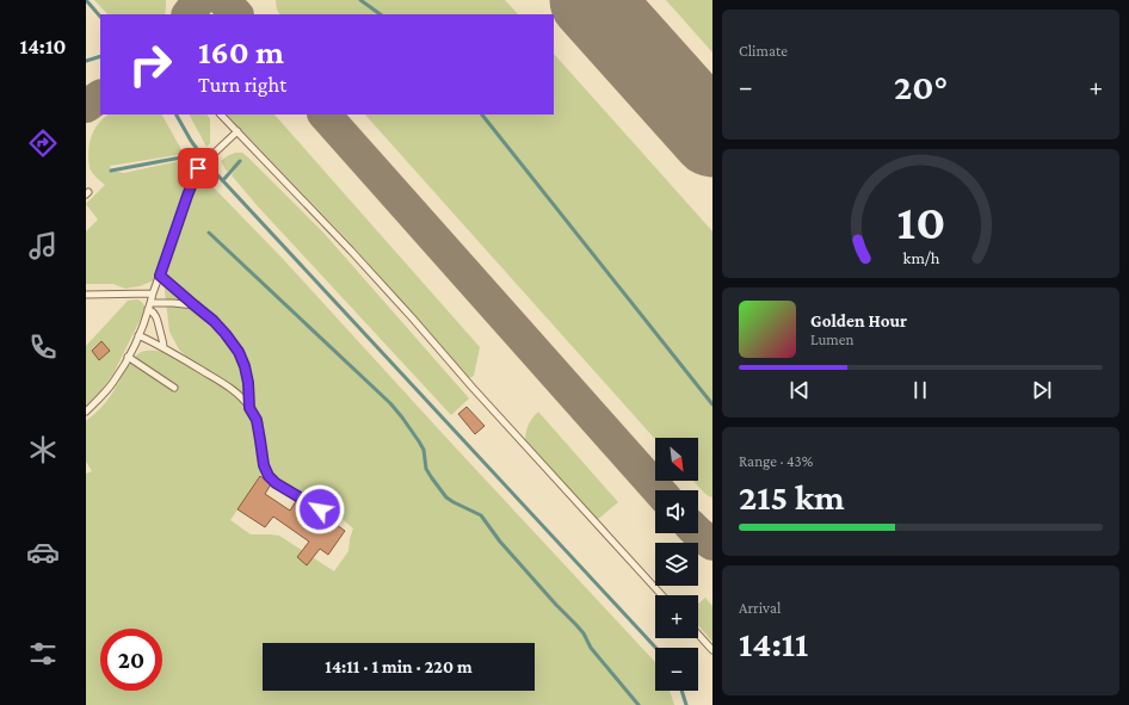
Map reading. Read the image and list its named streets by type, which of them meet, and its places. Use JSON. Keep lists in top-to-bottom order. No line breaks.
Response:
{"north":"bottom right","page":{"tabs":"14:10","tile":["Climate",["Range · 43%","215 km"],["Arrival","14:11"]],"turn":["160 m","Turn right"],"heat":["−","20°","+"],"song":["Golden Hour","Lumen"],"map_buttons":["+","−"],"limit":"20","trip":"14:11 · 1 min · 220 m","gauge":["10","km/h"]}}
